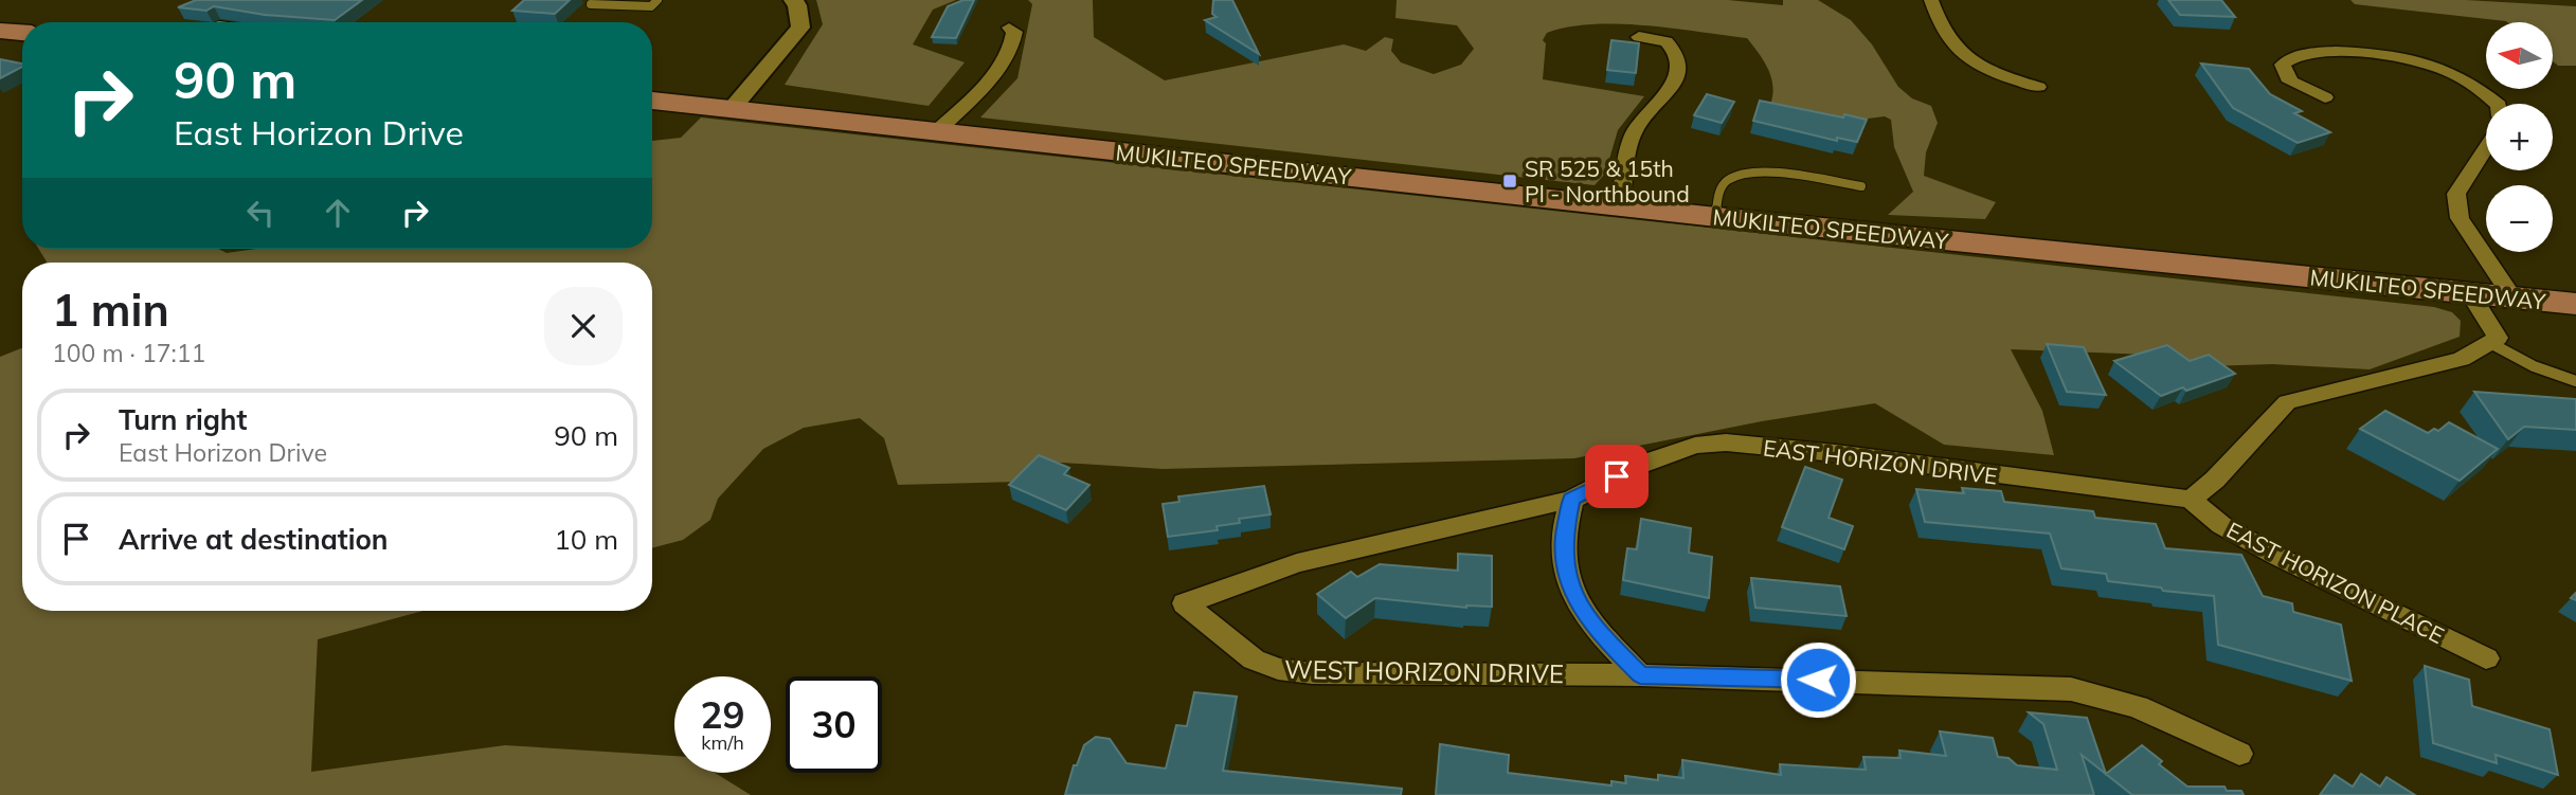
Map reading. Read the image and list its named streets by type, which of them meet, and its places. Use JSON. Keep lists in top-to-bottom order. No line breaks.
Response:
{"streets":{"main road":["MUKILTEO SPEEDWAY"],"street":["EAST HORIZON DRIVE","EAST HORIZON PLACE","WEST HORIZON DRIVE"]},"crossings":[["EAST HORIZON DRIVE","EAST HORIZON PLACE"],["EAST HORIZON DRIVE","WEST HORIZON DRIVE"]],"places":{"transit":["SR 525 & 15th Pl - Northbound"]},"north":"left","page":{"map_buttons":["+","−"],"turn":["90 m","East Horizon Drive"],"heading":["1 min","100 m · 17:11"],"list":[{"name":"Turn right","note":"East Horizon Drive","value":"90 m"},{"name":"Arrive at destination","value":"10 m"}],"speed":"29 km/h","limit":"30"}}
